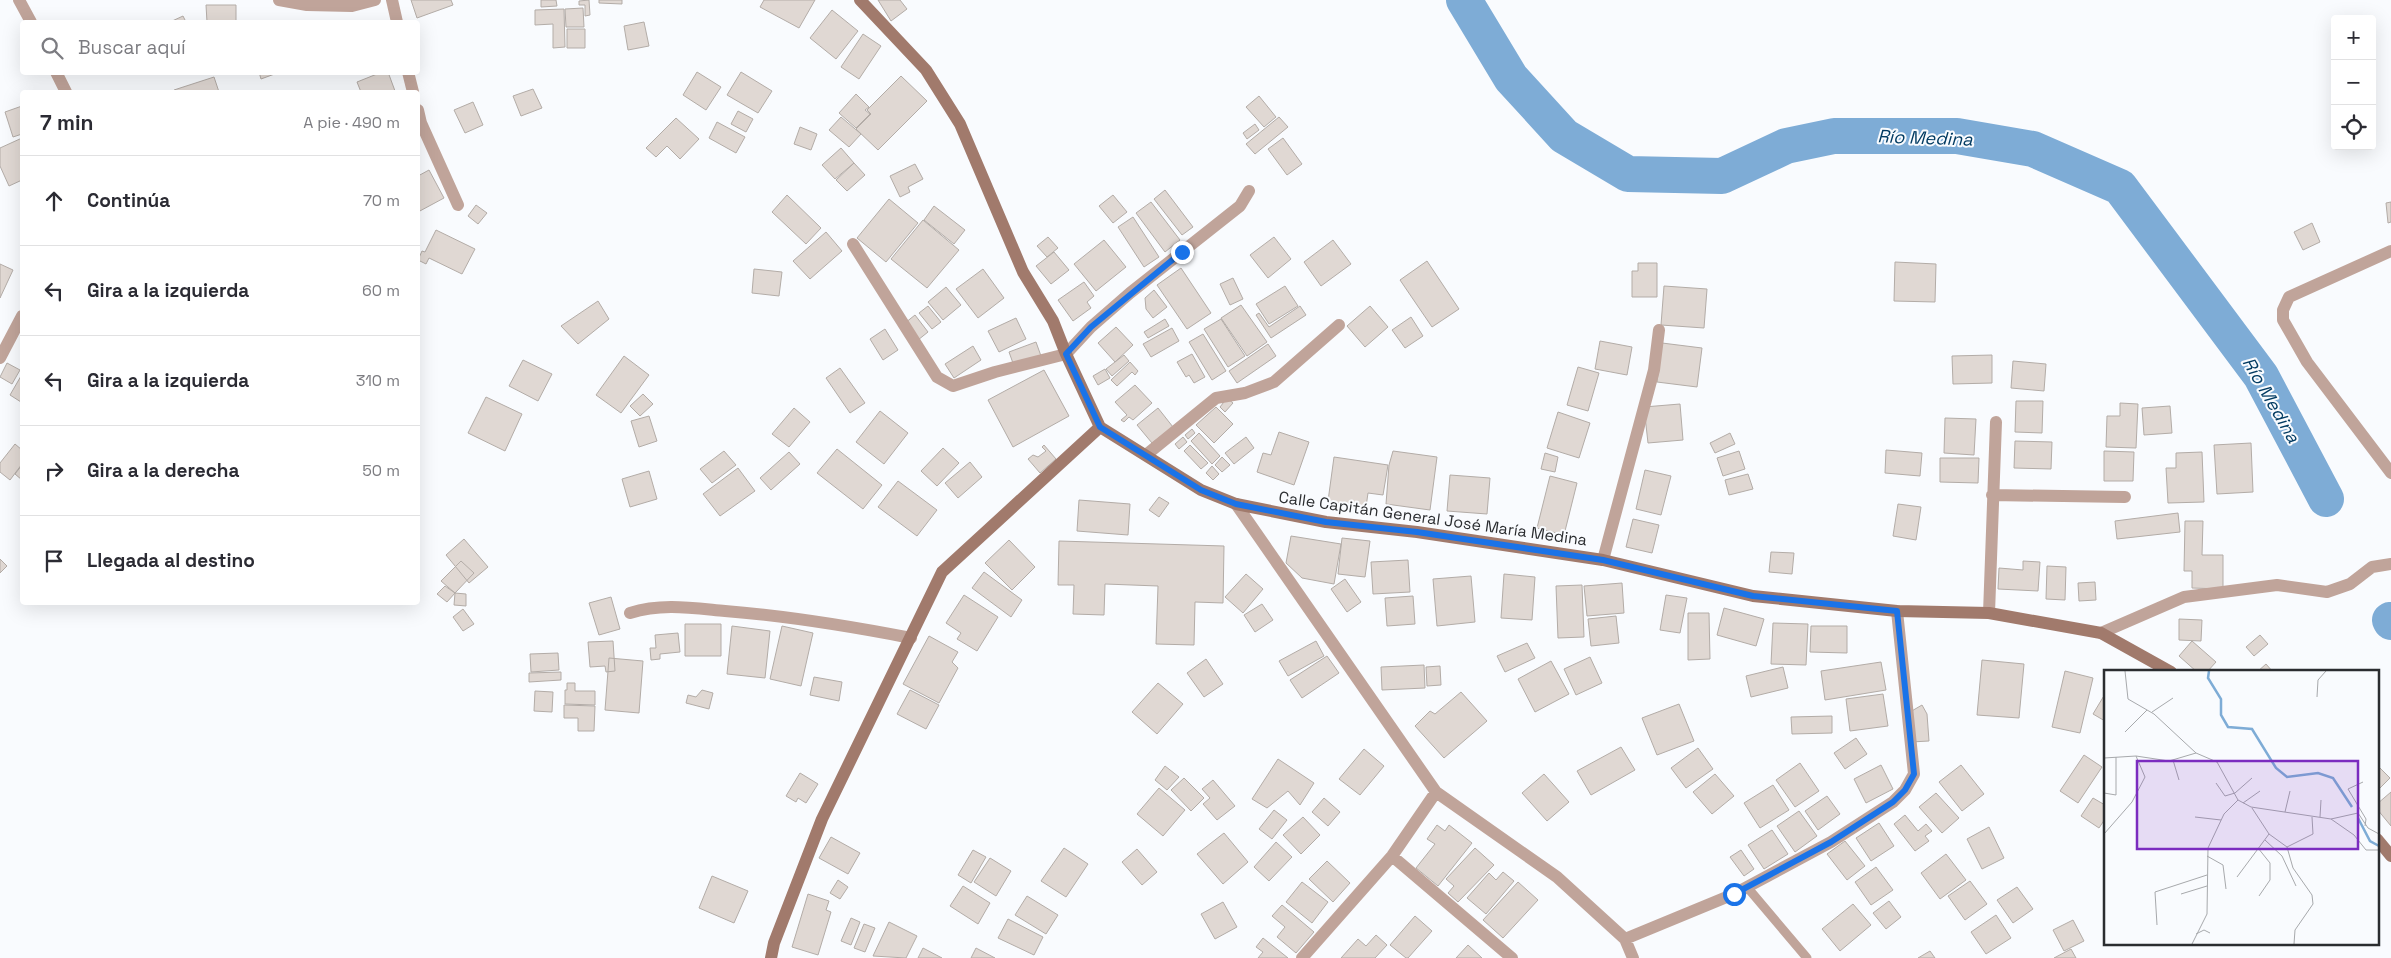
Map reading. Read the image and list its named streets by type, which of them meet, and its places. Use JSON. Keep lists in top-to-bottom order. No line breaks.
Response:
{"streets":{"street":["Calle Capitán General José María Medina"]},"water":["Río Medina"],"page":{"map_buttons":["+","−"],"search":"Buscar aquí","heading":["7 min","A pie · 490 m"],"list":[["Continúa","70 m"],["Gira a la izquierda","60 m"],["Gira a la izquierda","310 m"],["Gira a la derecha","50 m"],"Llegada al destino"]}}
